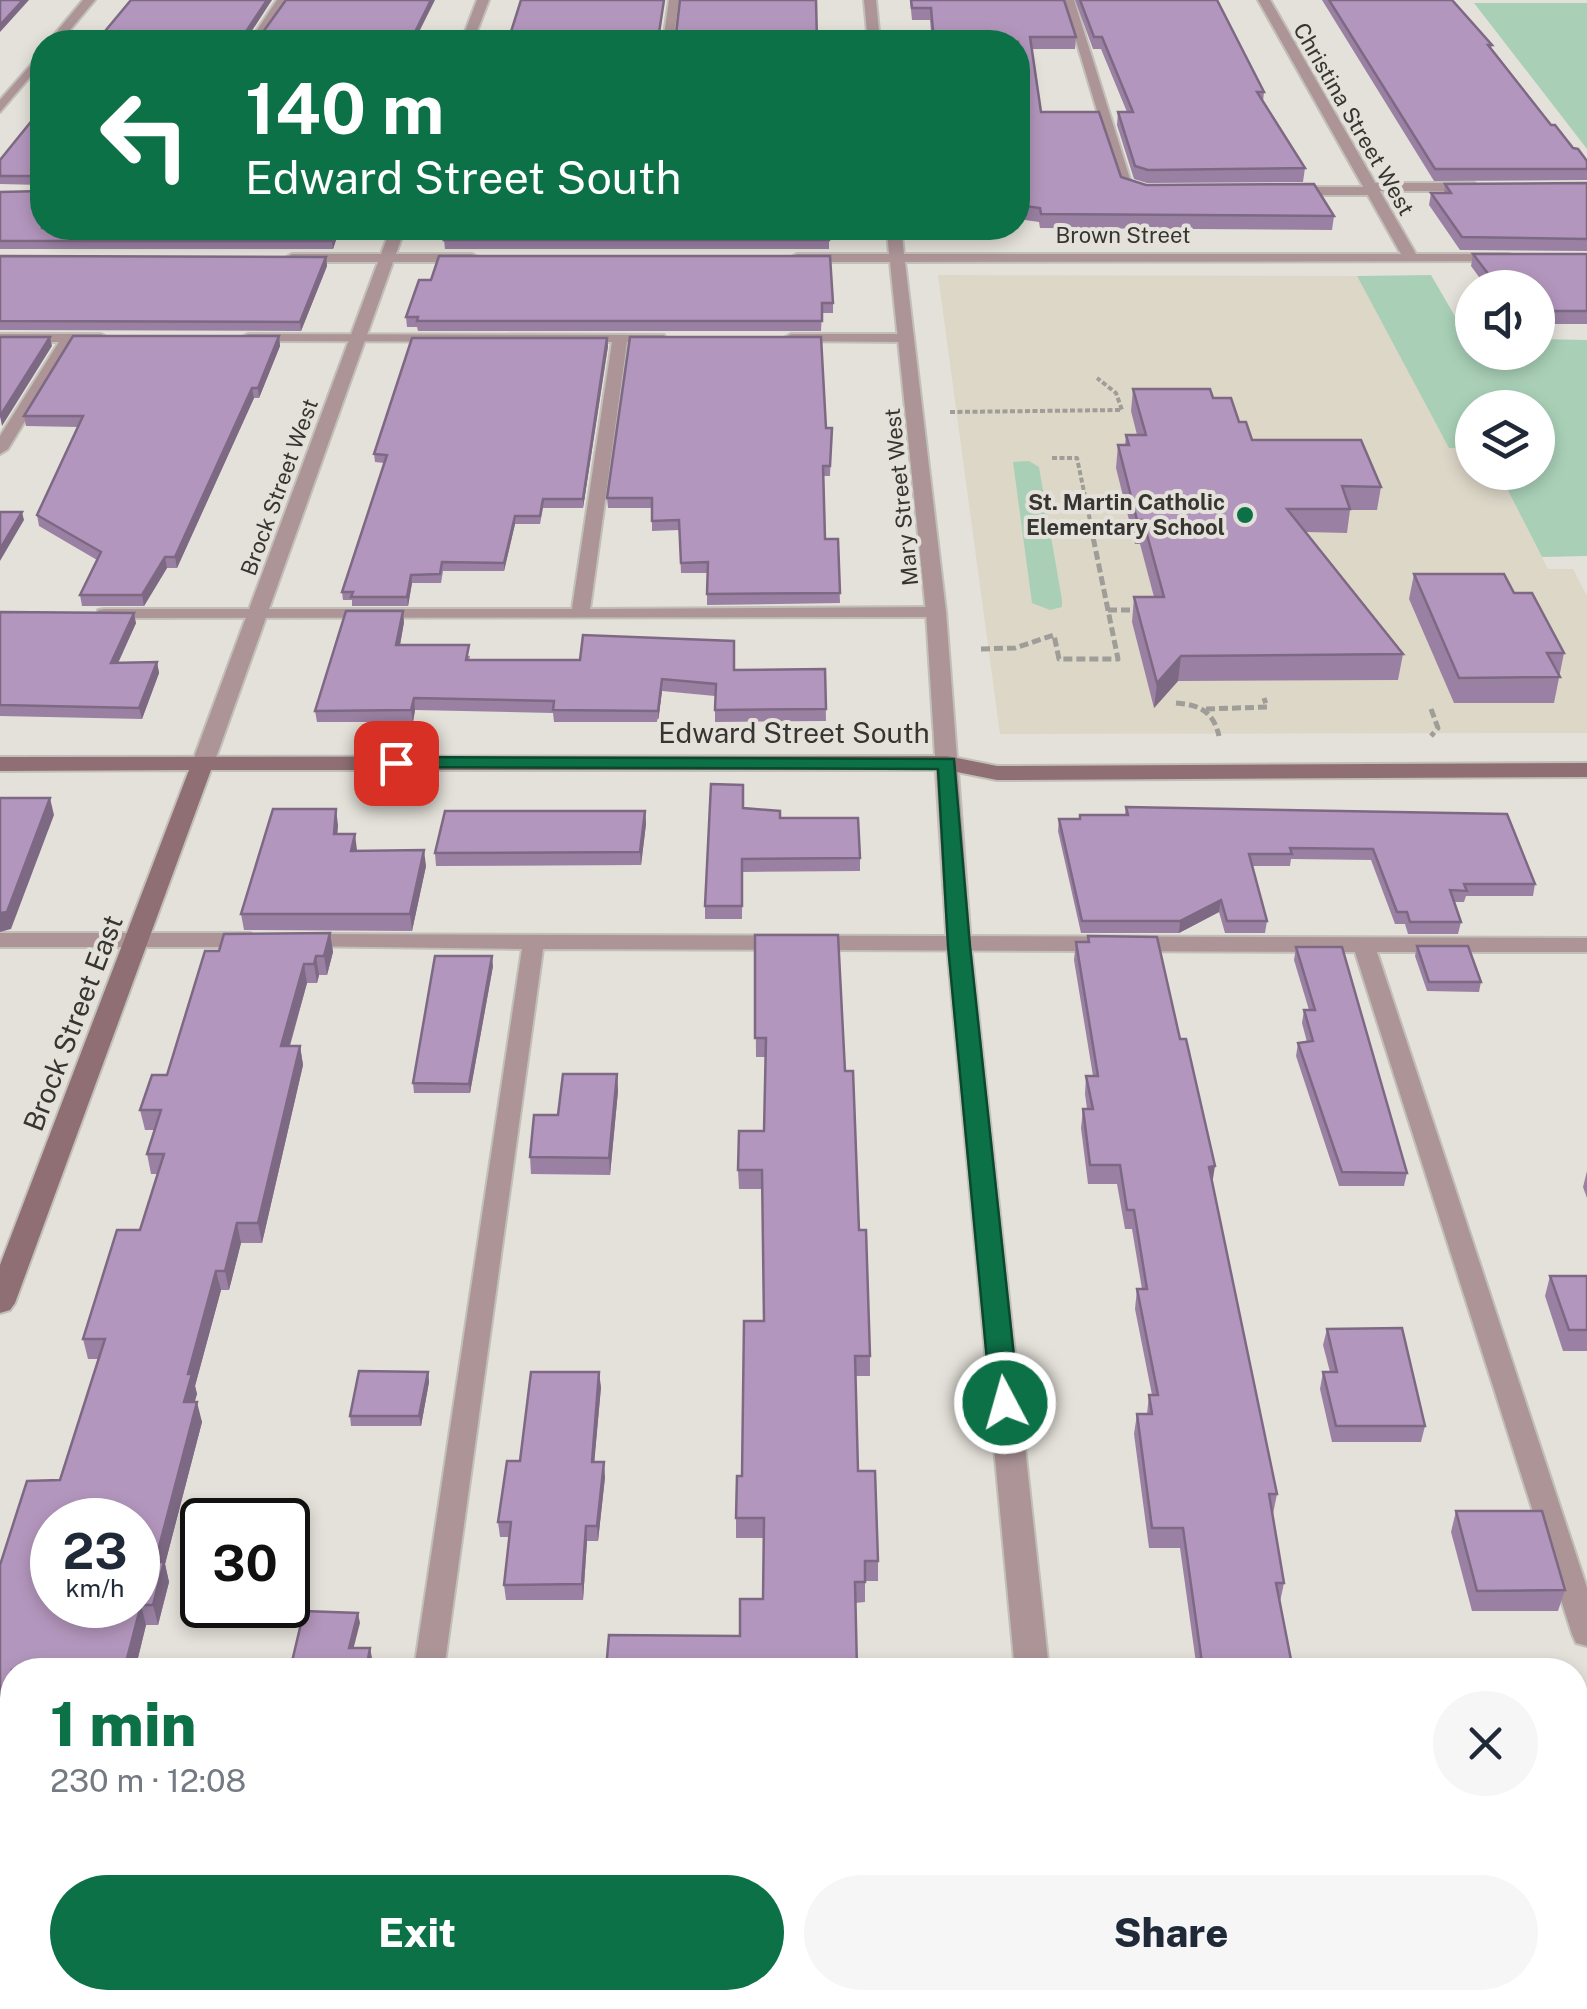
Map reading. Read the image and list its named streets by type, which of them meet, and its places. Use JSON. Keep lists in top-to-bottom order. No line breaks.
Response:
{"streets":{"main road":["Edward Street South","Brock Street East"],"street":["Christina Street West","Brown Street","Brock Street West","Mary Street West"]},"crossings":[["Christina Street West","Brown Street"],["Brown Street","Mary Street West"],["Brock Street West","Edward Street South"],["Brock Street West","Brock Street East"],["Mary Street West","Edward Street South"],["Edward Street South","Brock Street East"]],"places":["St. Martin Catholic Elementary School"],"page":{"turn":["140 m","Edward Street South"],"speed":"23 km/h","limit":"30","heading":["1 min","230 m · 12:08"],"buttons":["Exit","Share"]}}
